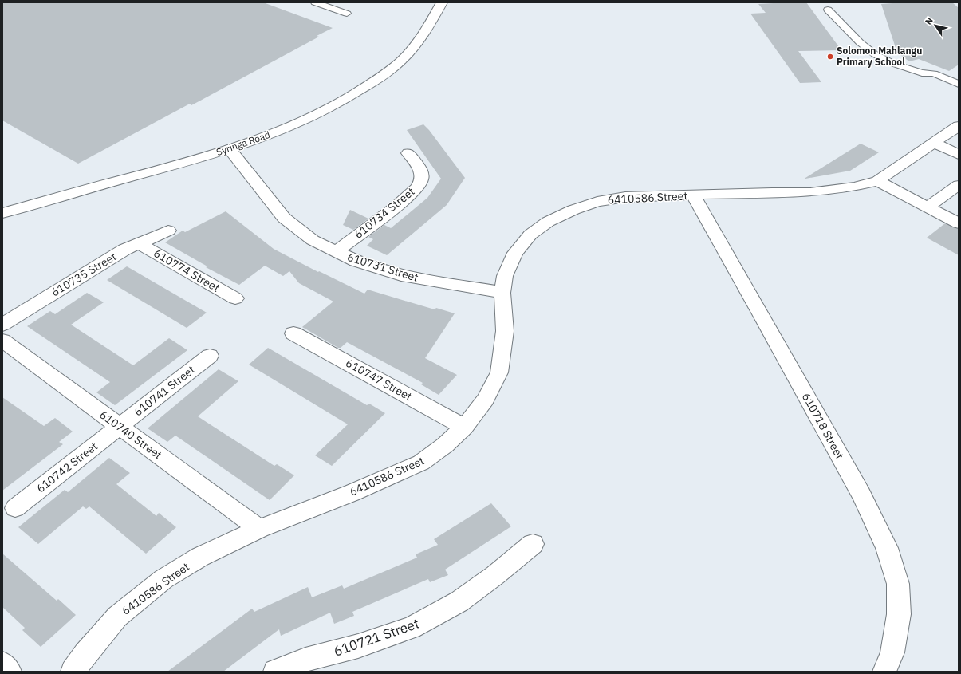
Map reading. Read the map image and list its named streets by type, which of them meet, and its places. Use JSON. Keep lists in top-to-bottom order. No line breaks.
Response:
{"streets":{"street":["Syringa Road","6410586 Street","610734 Street","610731 Street","610774 Street","610735 Street","610747 Street","610741 Street","610718 Street","610740 Street","610742 Street","610721 Street"]},"crossings":[["Syringa Road","610731 Street"],["6410586 Street","610731 Street"],["6410586 Street","610747 Street"],["6410586 Street","610718 Street"],["6410586 Street","610740 Street"],["610734 Street","610731 Street"],["610774 Street","610735 Street"],["610741 Street","610740 Street"],["610741 Street","610742 Street"],["610740 Street","610742 Street"]],"places":["Solomon Mahlangu Primary School"],"north":"top left"}
